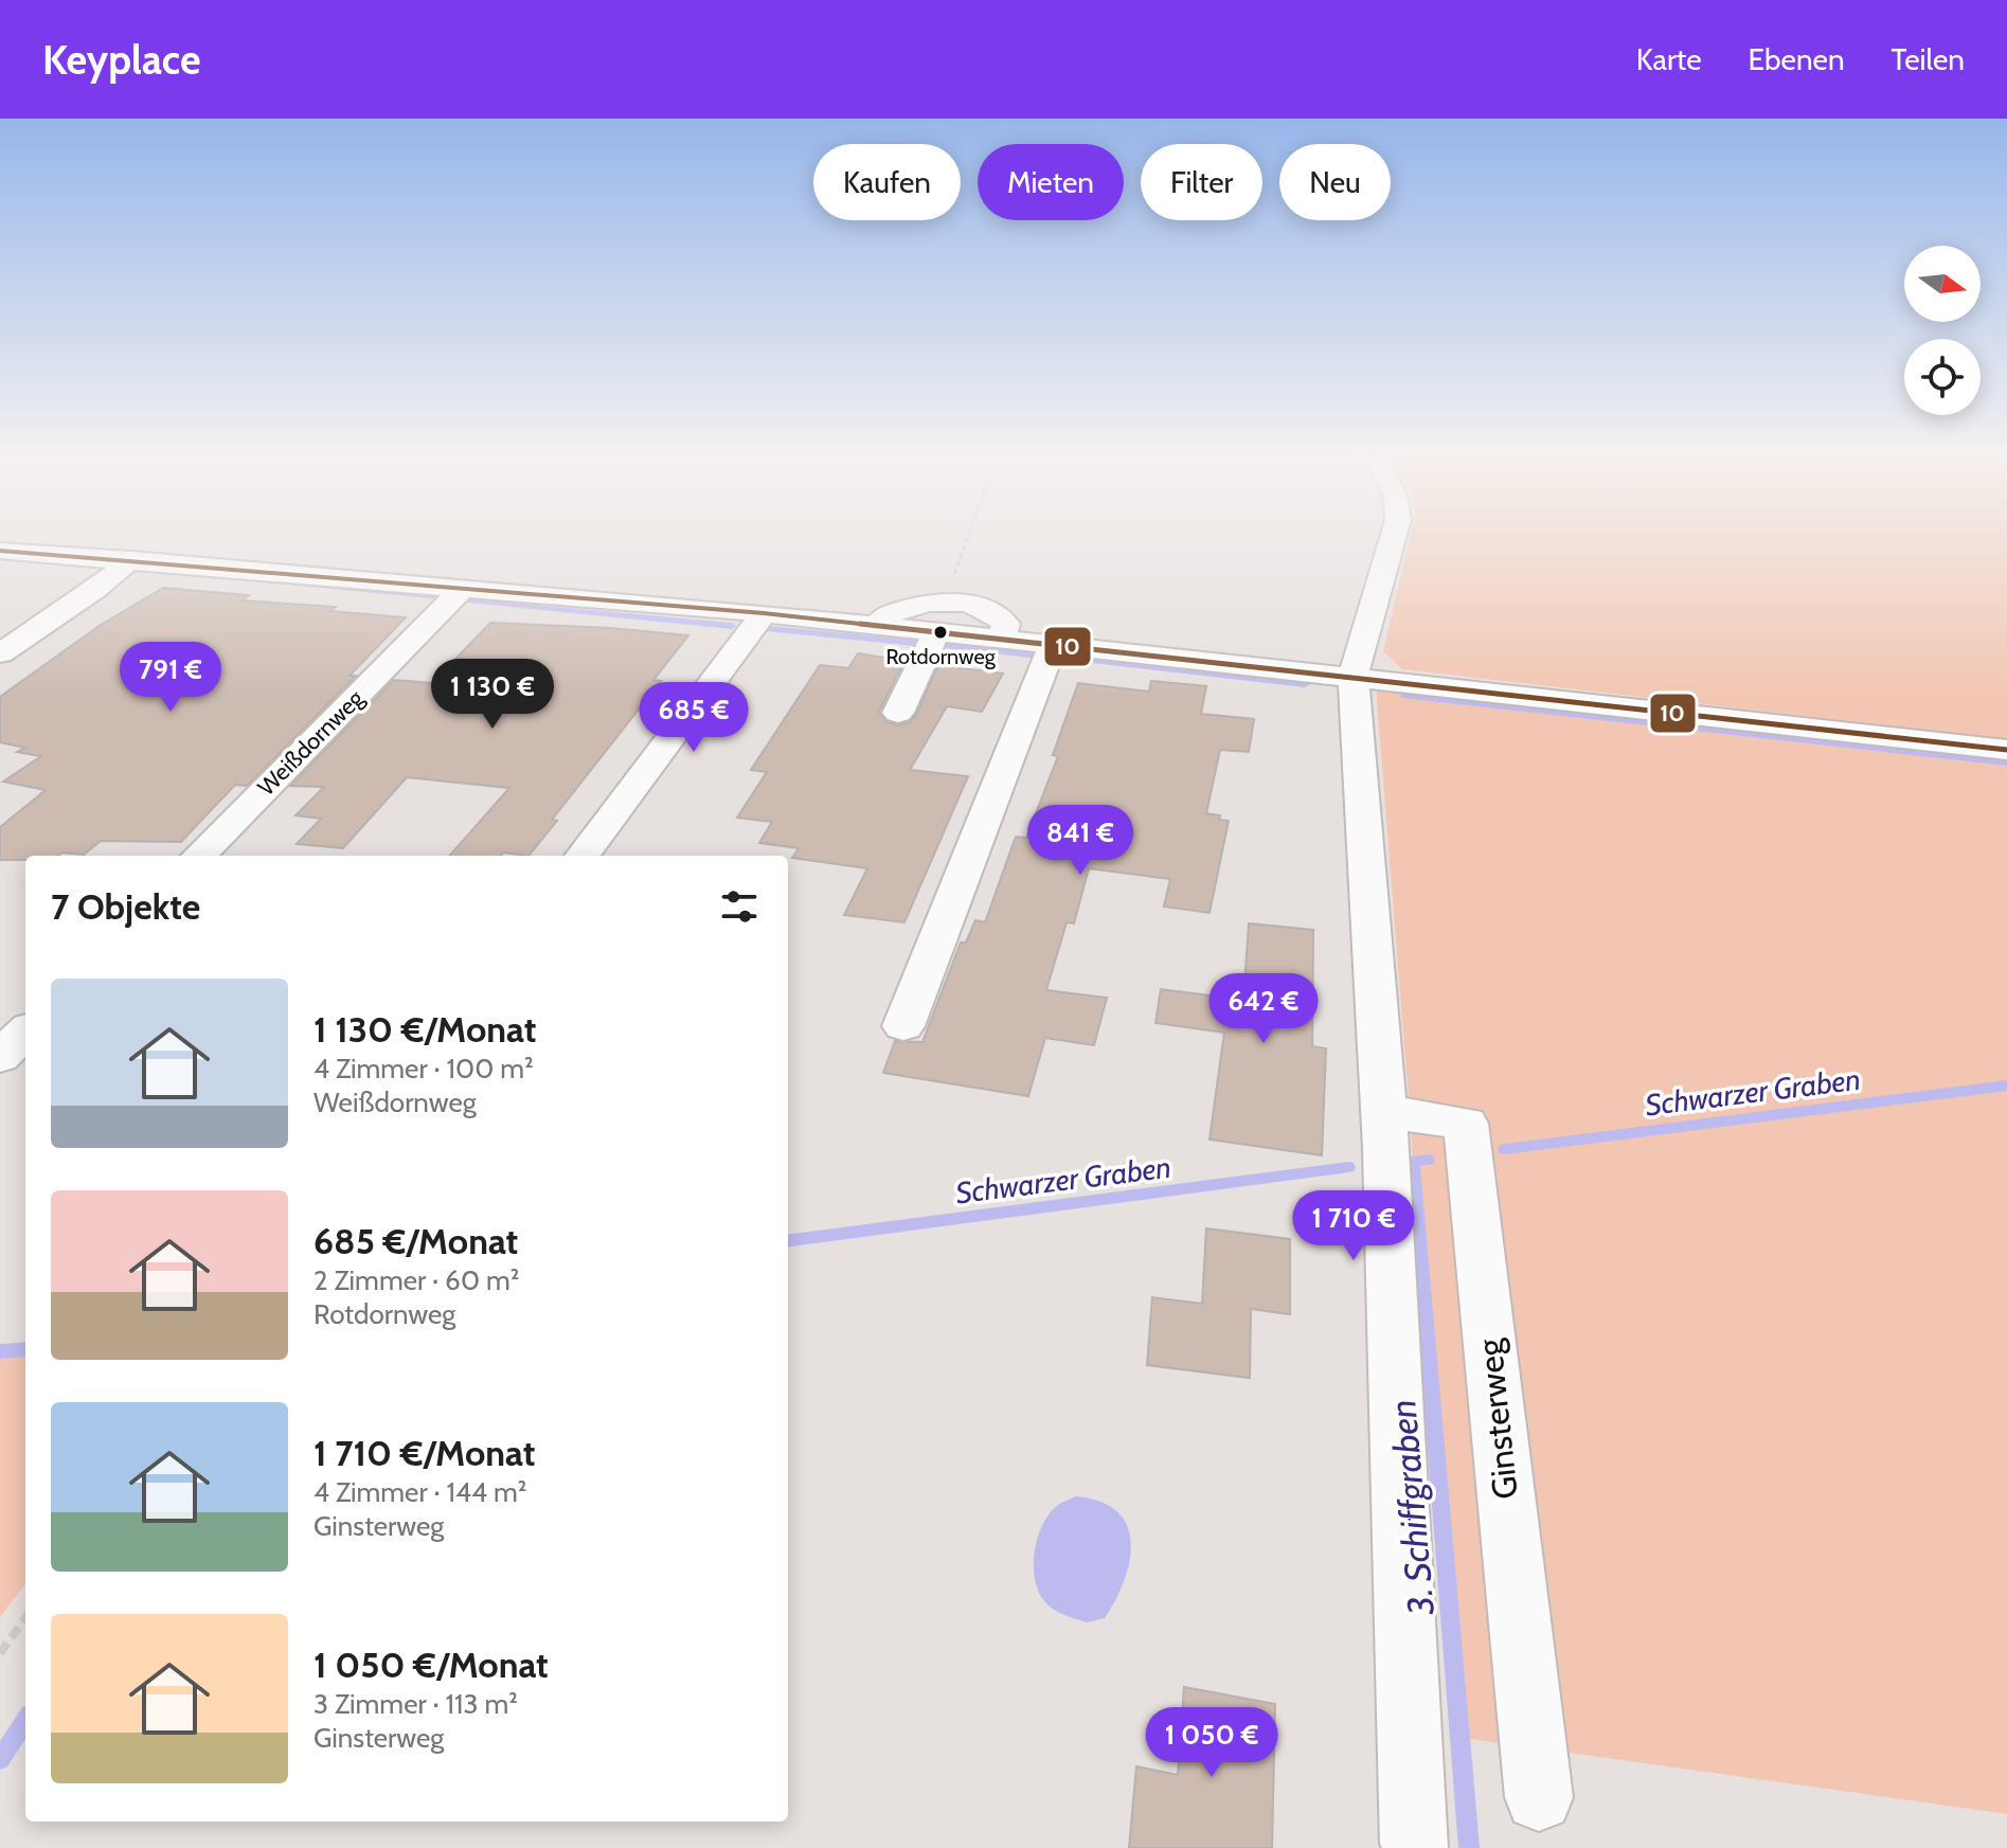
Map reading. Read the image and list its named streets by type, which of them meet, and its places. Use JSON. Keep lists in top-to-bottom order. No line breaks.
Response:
{"streets":{"street":["Weißdornweg","Ginsterweg"]},"water":["Schwarzer Graben","3. Schiffgraben"],"places":["Rotdornweg"],"lines":["transit line 10"],"north":"right","page":{"header":"Keyplace","nav":["Karte","Ebenen","Teilen"],"chip":["Kaufen","Mieten","Filter","Neu"],"price":["791 €","1 130 €","685 €","841 €","642 €","1 710 €","1 050 €"],"heading":"7 Objekte","list":[{"name":"1 130 €/Monat","note":"4 Zimmer · 100 m² · Weißdornweg"},{"name":"685 €/Monat","note":"2 Zimmer · 60 m² · Rotdornweg"},{"name":"1 710 €/Monat","note":"4 Zimmer · 144 m² · Ginsterweg"},{"name":"1 050 €/Monat","note":"3 Zimmer · 113 m² · Ginsterweg"}]}}
